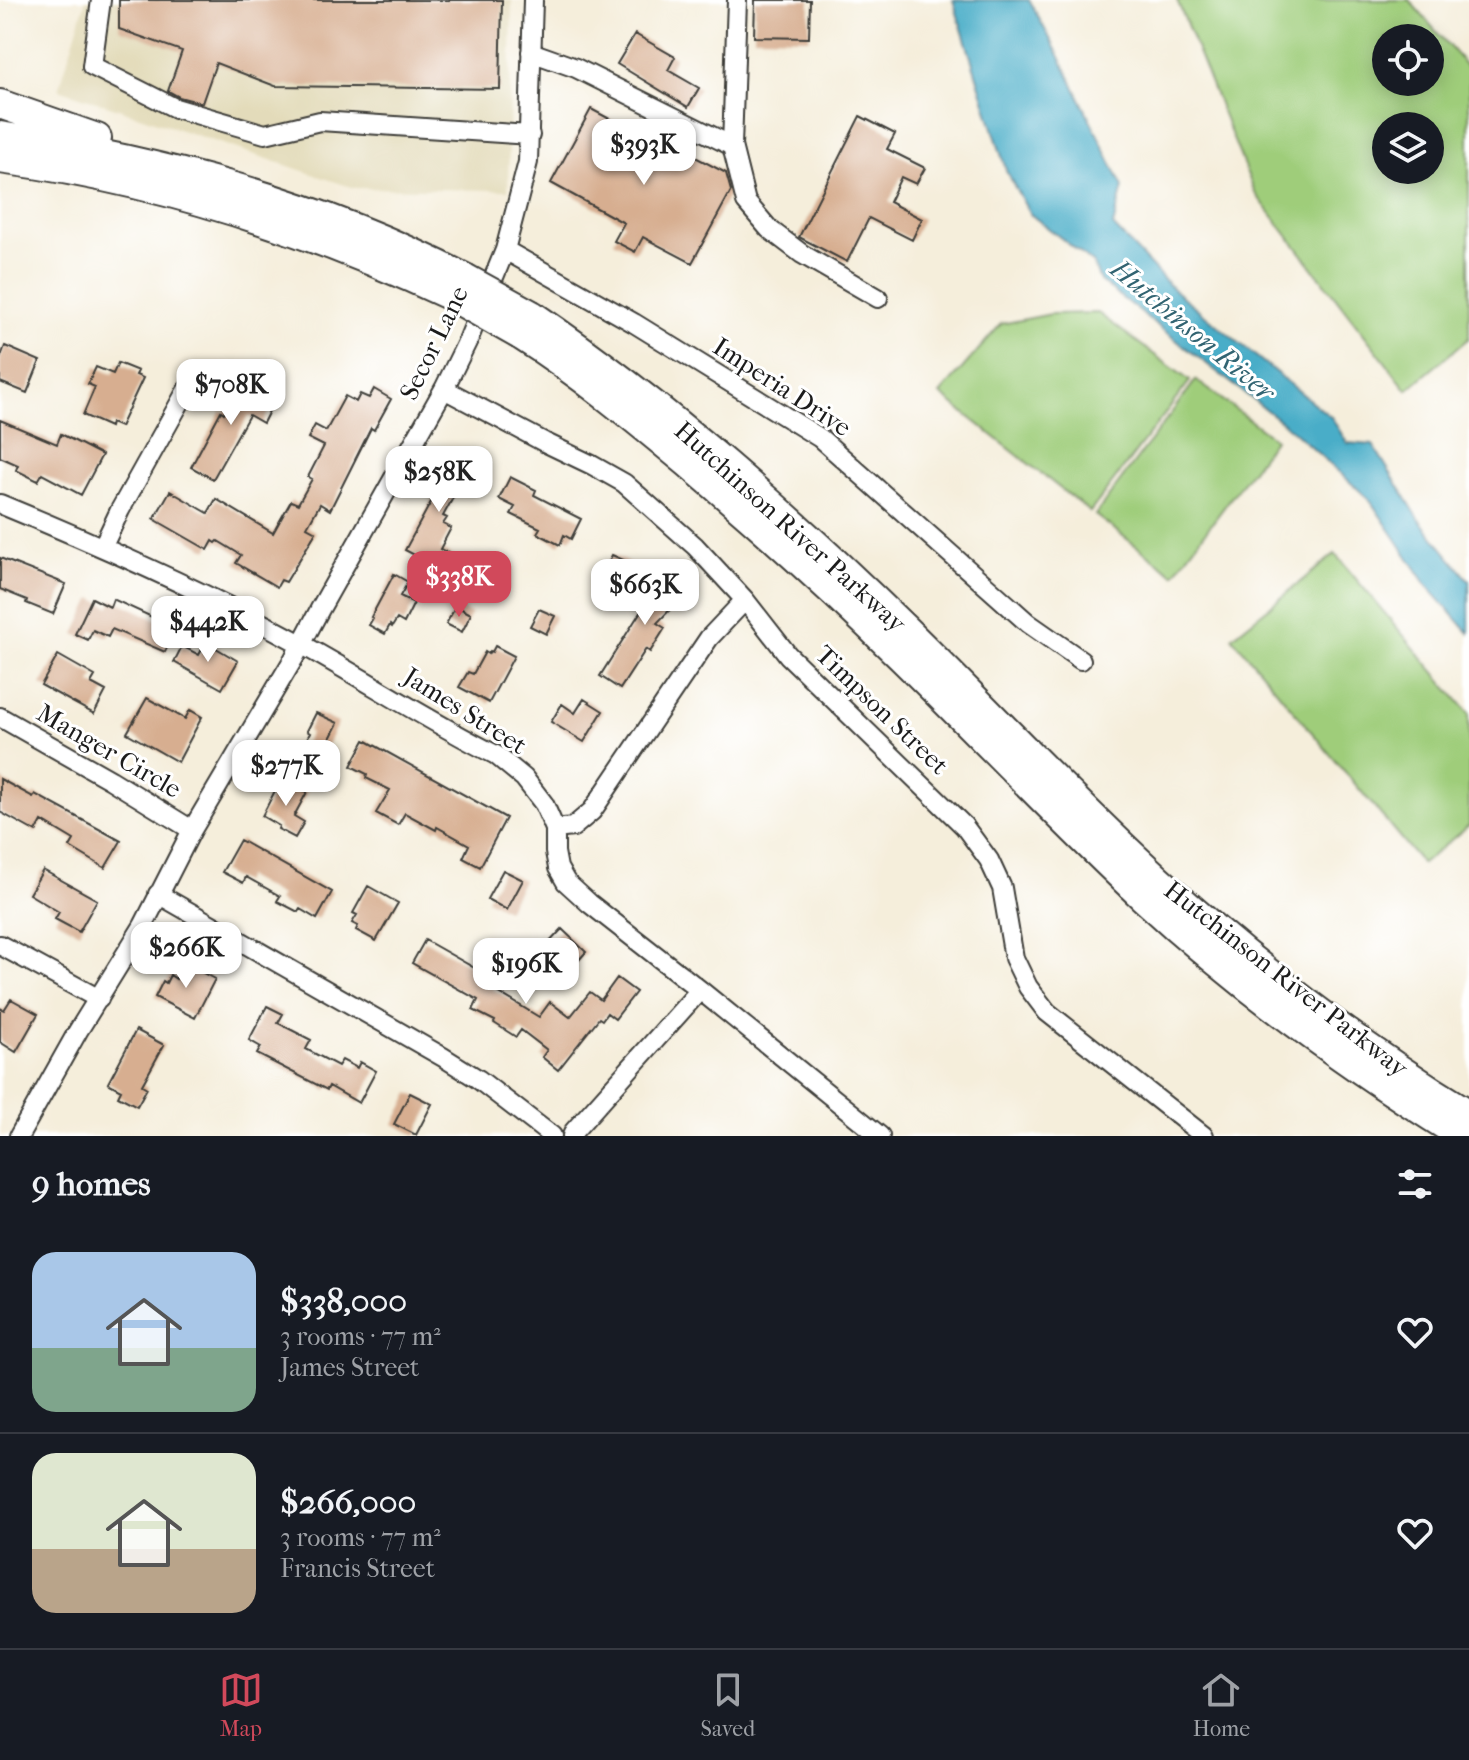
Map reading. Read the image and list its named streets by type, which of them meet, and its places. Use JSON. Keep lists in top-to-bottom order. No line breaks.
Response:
{"streets":{"highway":["Hutchinson River Parkway"],"street":["Secor Lane","Imperia Drive","Timpson Street","James Street","Manger Circle"]},"crossings":[["Secor Lane","Imperia Drive"],["Secor Lane","Timpson Street"],["Secor Lane","James Street"],["Secor Lane","Manger Circle"]],"water":["Hutchinson River"],"page":{"price":["$393K","$708K","$258K","$338K","$663K","$442K","$277K","$266K","$196K"],"heading":"9 homes","list":[{"name":"$338,000","note":"3 rooms · 77 m² · James Street"},{"name":"$266,000","note":"3 rooms · 77 m² · Francis Street"}],"tabs":["Map","Saved","Home"]}}
